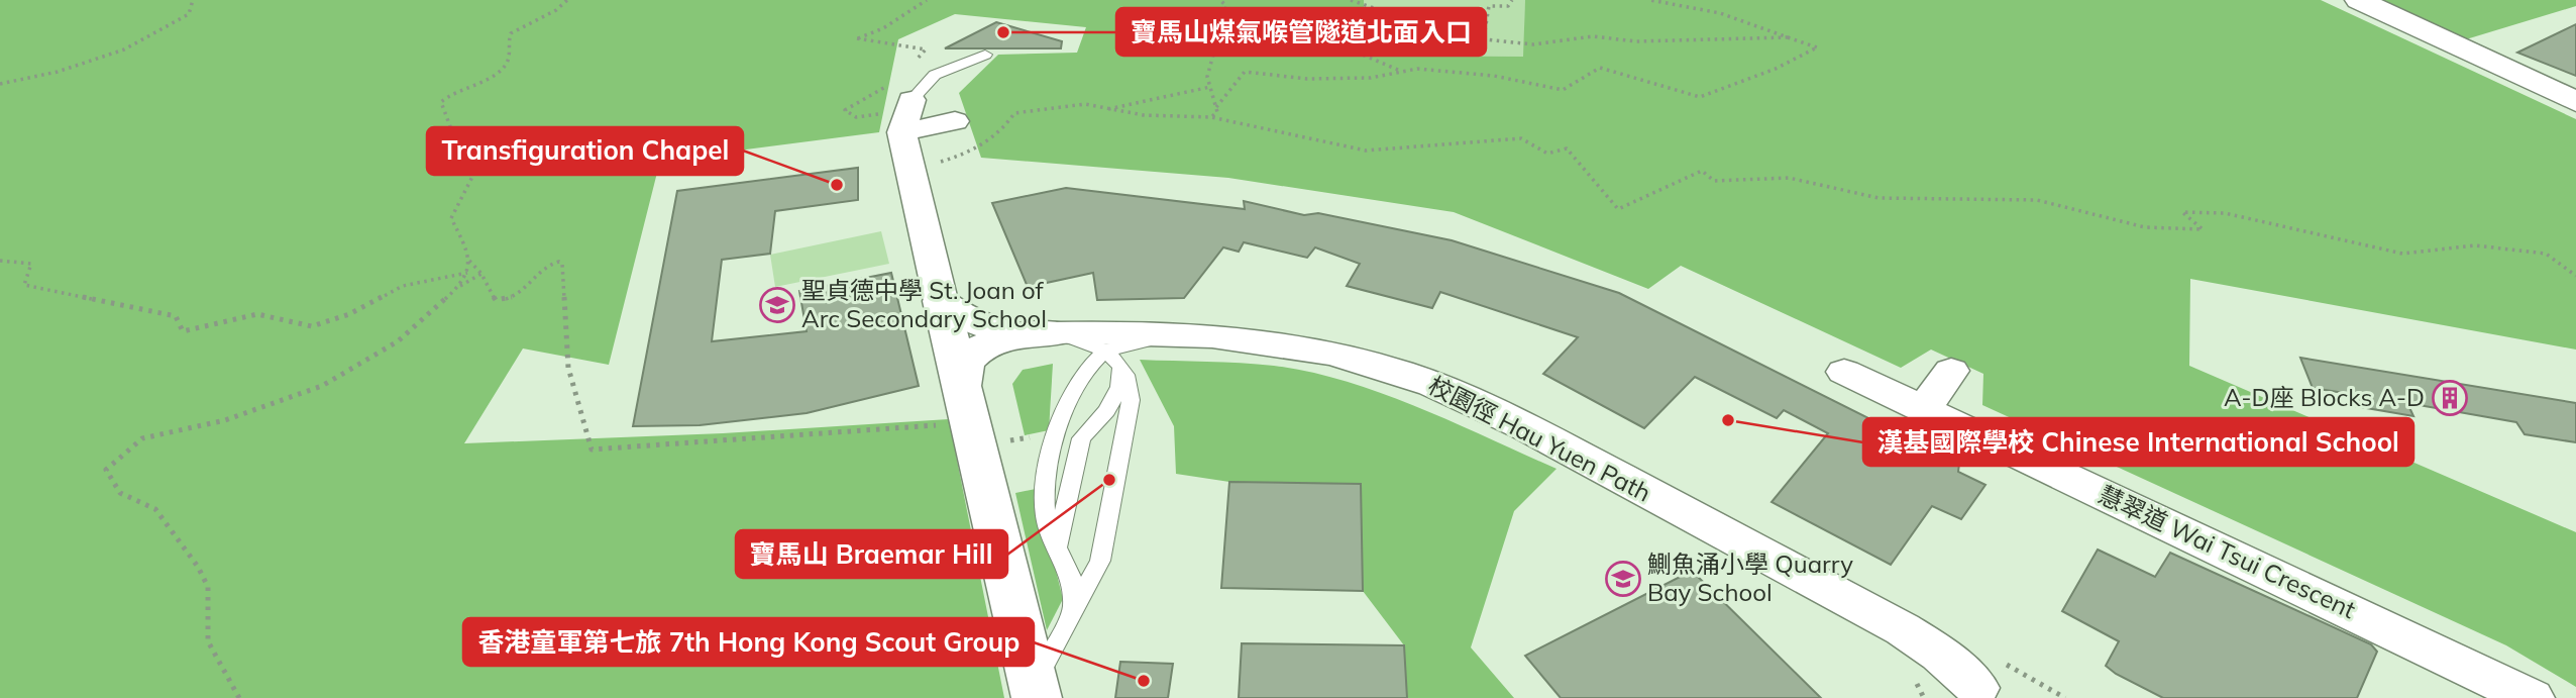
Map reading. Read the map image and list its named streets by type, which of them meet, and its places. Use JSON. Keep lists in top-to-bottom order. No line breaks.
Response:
{"streets":{"street":["校園徑 Hau Yuen Path","慧翠道 Wai Tsui Crescent"]},"places":{"other":["寶馬山煤氣喉管隧道北面入口","Transfiguration Chapel","漢基國際學校 Chinese International School","寶馬山 Braemar Hill","香港童軍第七旅 7th Hong Kong Scout Group"],"school or university":["聖貞德中學 St. Joan of Arc Secondary School","鰂魚涌小學 Quarry Bay School"],"building":["A-D座 Blocks A-D"]}}
